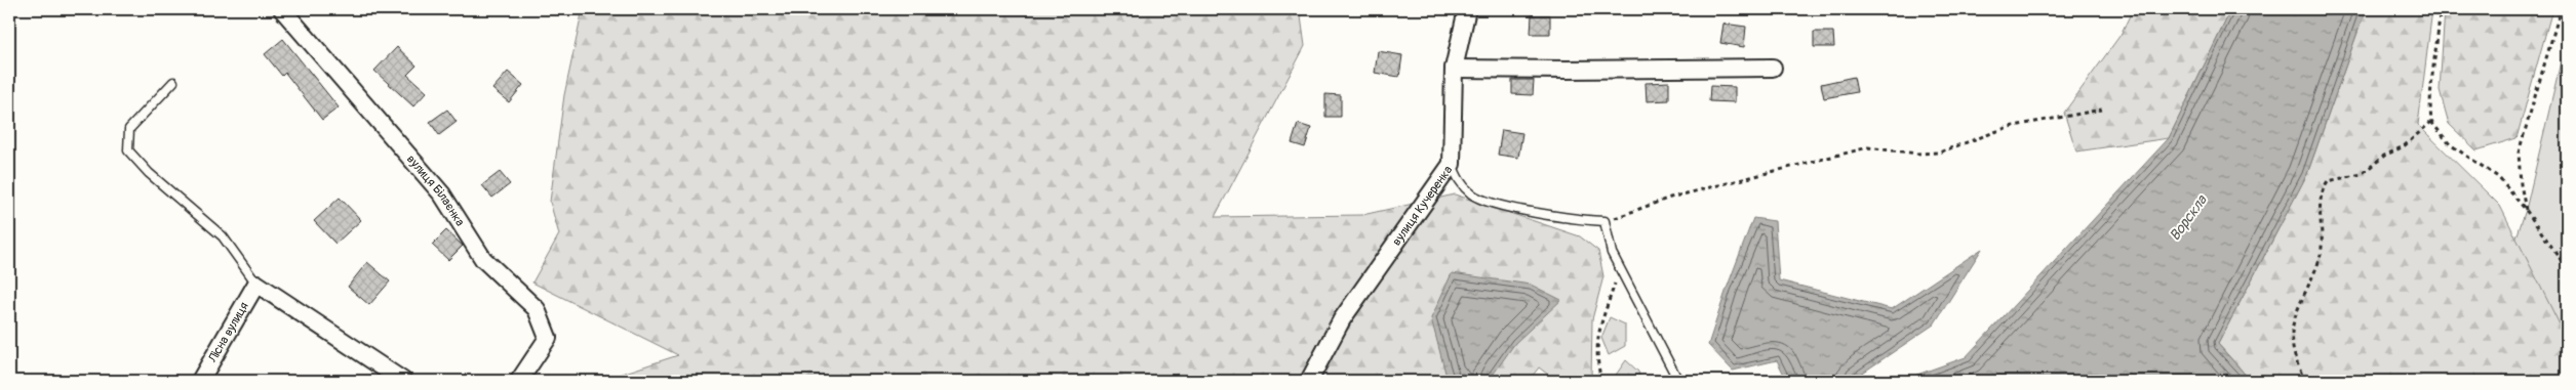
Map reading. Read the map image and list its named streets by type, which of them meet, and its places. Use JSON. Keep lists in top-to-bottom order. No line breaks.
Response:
{"streets":{"street":["вулиця Білаєнка","вулиця Кучеренка","Лісна вулиця"]},"water":["Ворскла"]}
